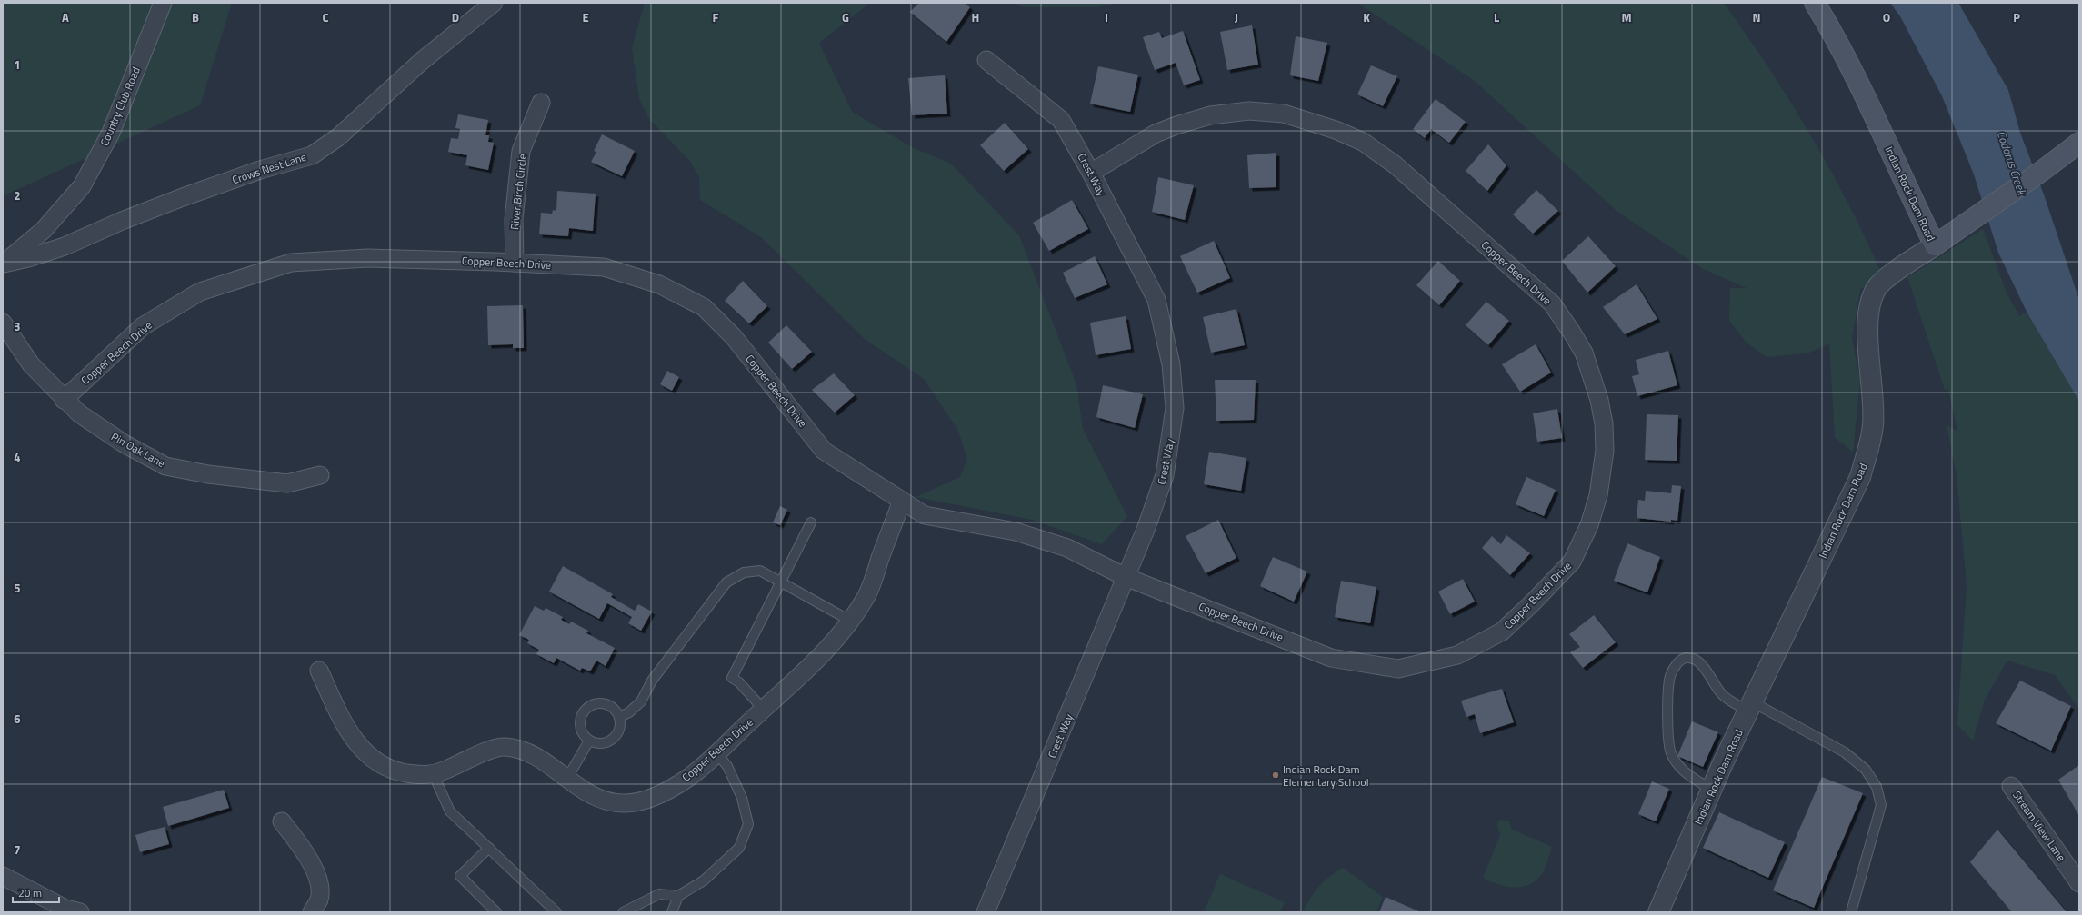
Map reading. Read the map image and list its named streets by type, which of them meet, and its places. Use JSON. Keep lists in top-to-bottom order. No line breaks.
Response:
{"streets":{"main road":["Indian Rock Dam Road"],"street":["Country Club Road","Crows Nest Lane","Crest Way","River Birch Circle","Copper Beech Drive","Pin Oak Lane","Stream View Lane"]},"crossings":[["Country Club Road","Crows Nest Lane"],["Crest Way","Copper Beech Drive"],["River Birch Circle","Copper Beech Drive"],["Copper Beech Drive","Pin Oak Lane"]],"water":["Codorus Creek"],"places":["Indian Rock Dam Elementary School"],"scale_bar":"20 m","grid":{"columns":["A","B","C","D","E","F","G","H","I","J","K","L","M","N","O","P"],"rows":["1","2","3","4","5","6","7"]}}
